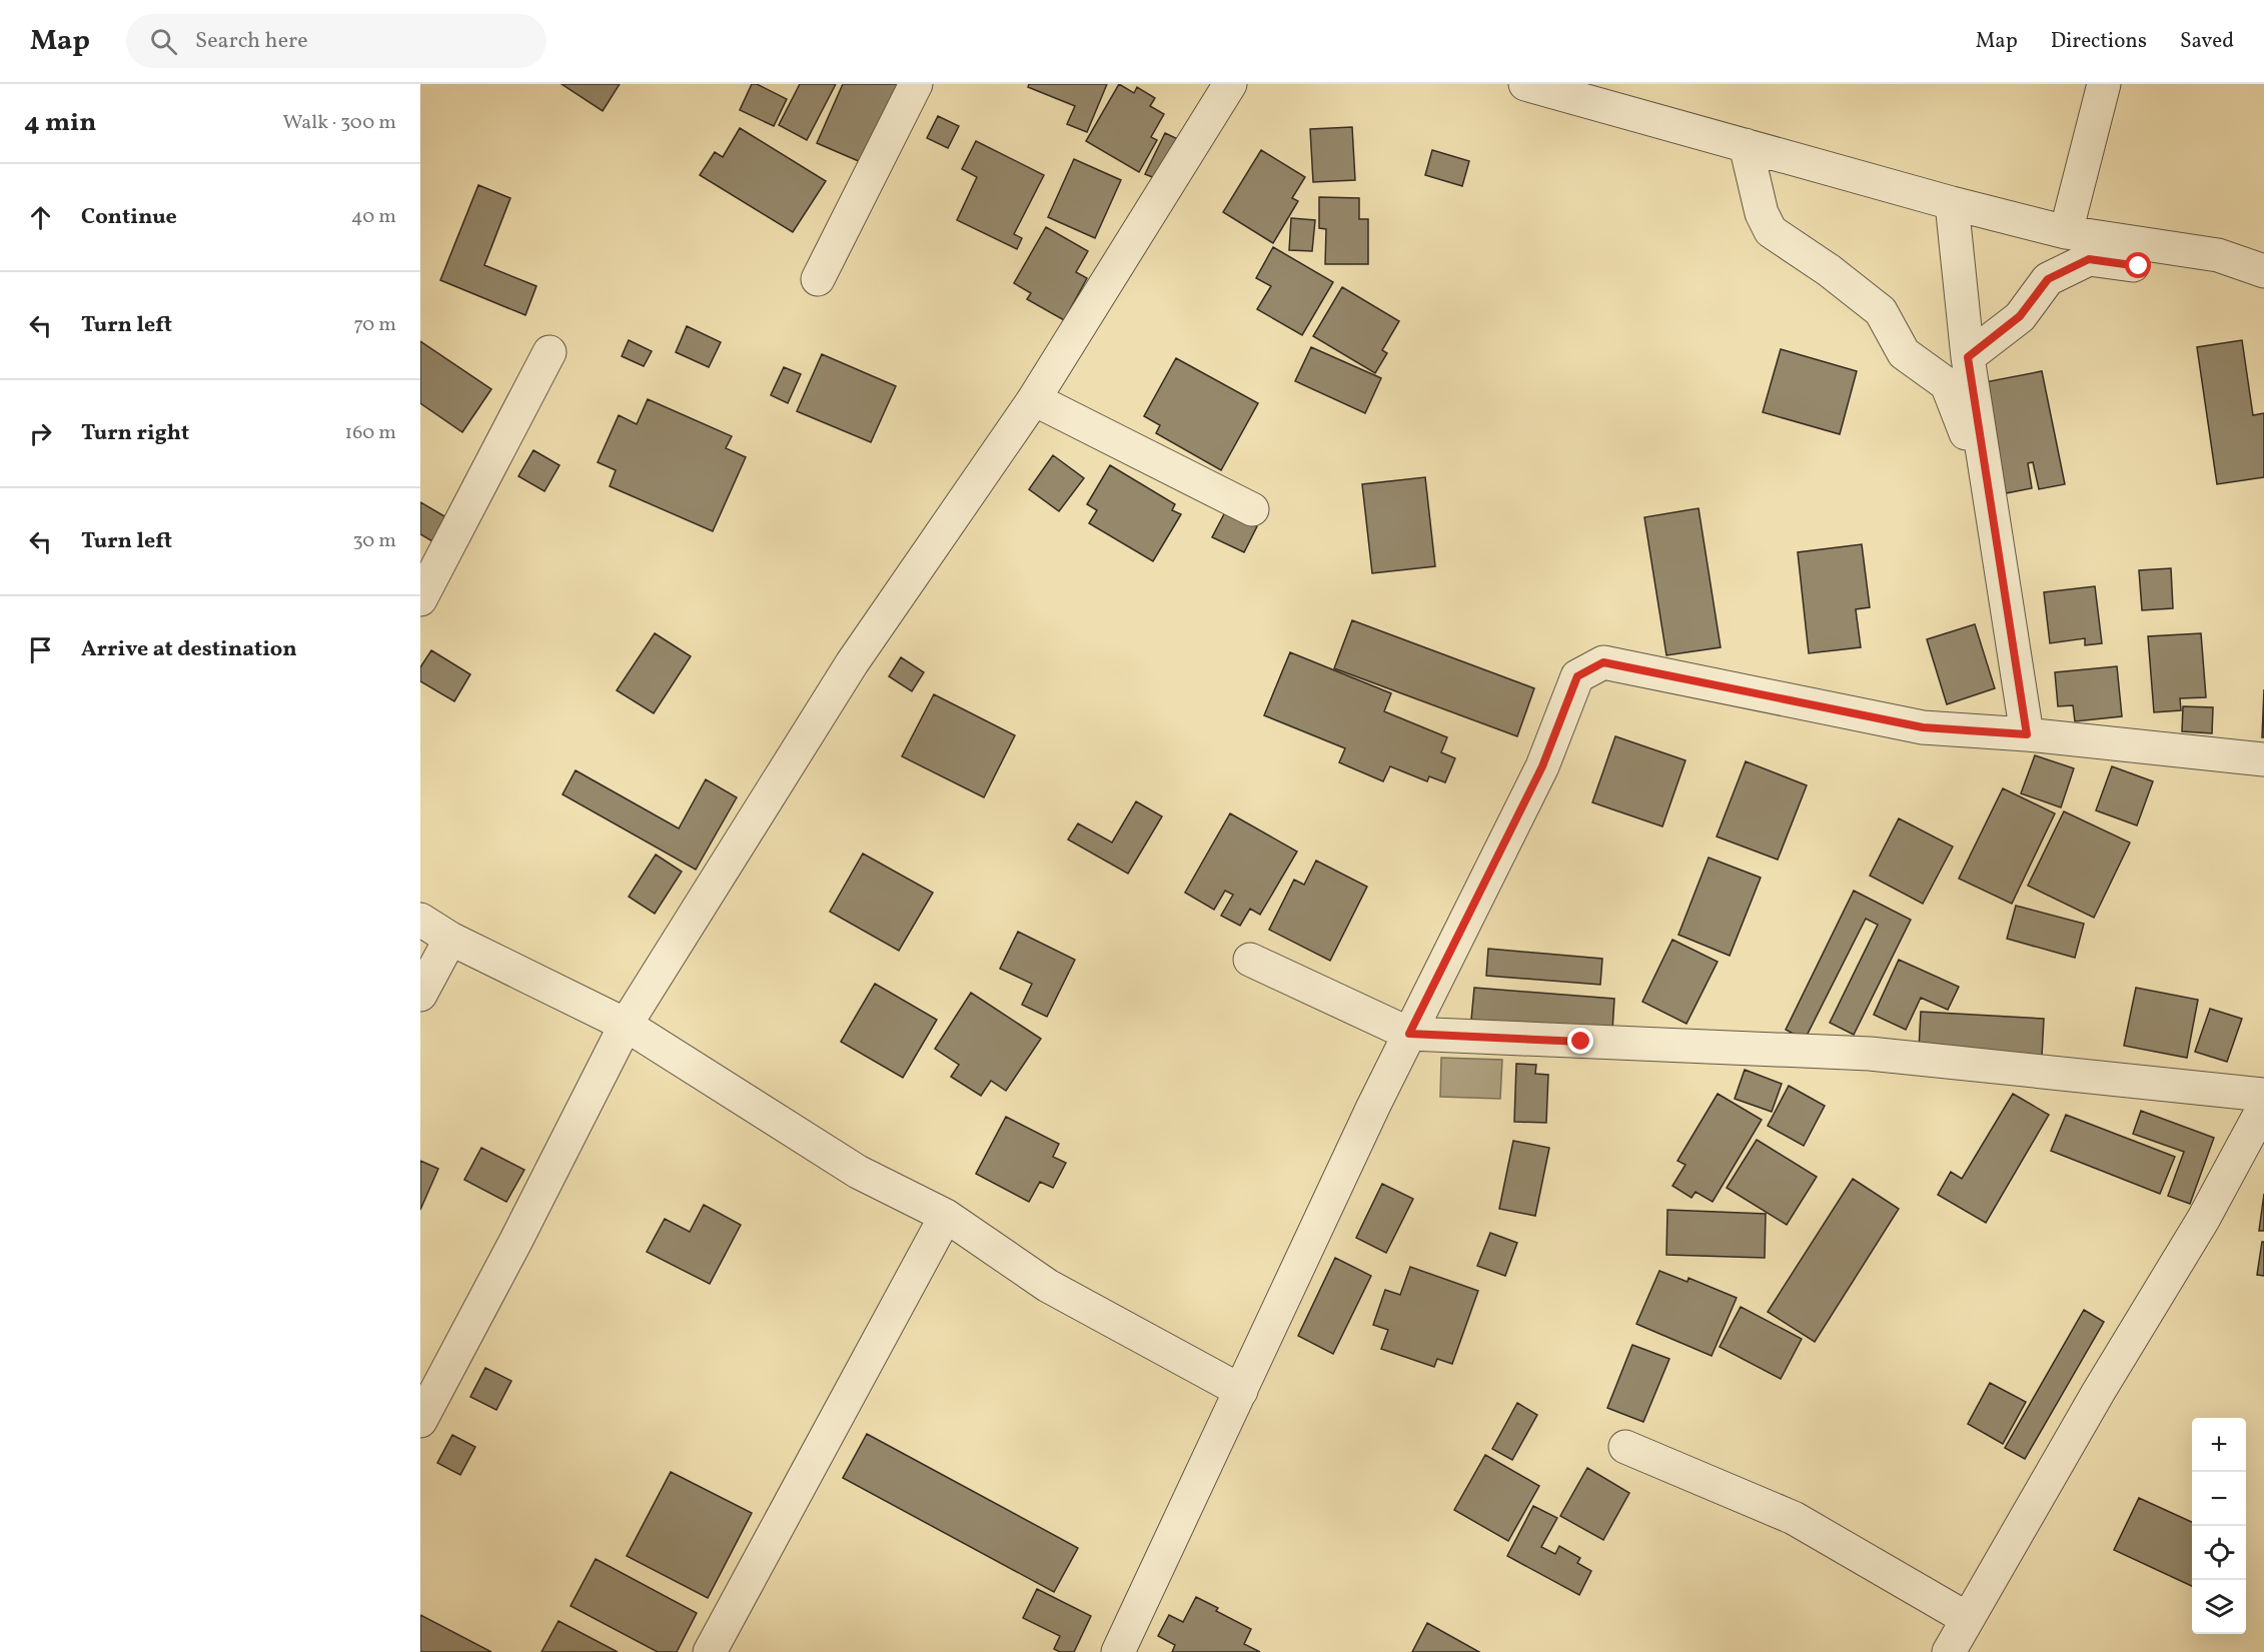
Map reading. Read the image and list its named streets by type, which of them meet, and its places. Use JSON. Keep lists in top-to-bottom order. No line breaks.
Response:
{"page":{"header":"Map","search":"Search here","nav":["Map","Directions","Saved"],"heading":["4 min","Walk · 300 m"],"list":[["Continue","40 m"],["Turn left","70 m"],["Turn right","160 m"],["Turn left","30 m"],"Arrive at destination"],"map_buttons":["+","−"]}}
